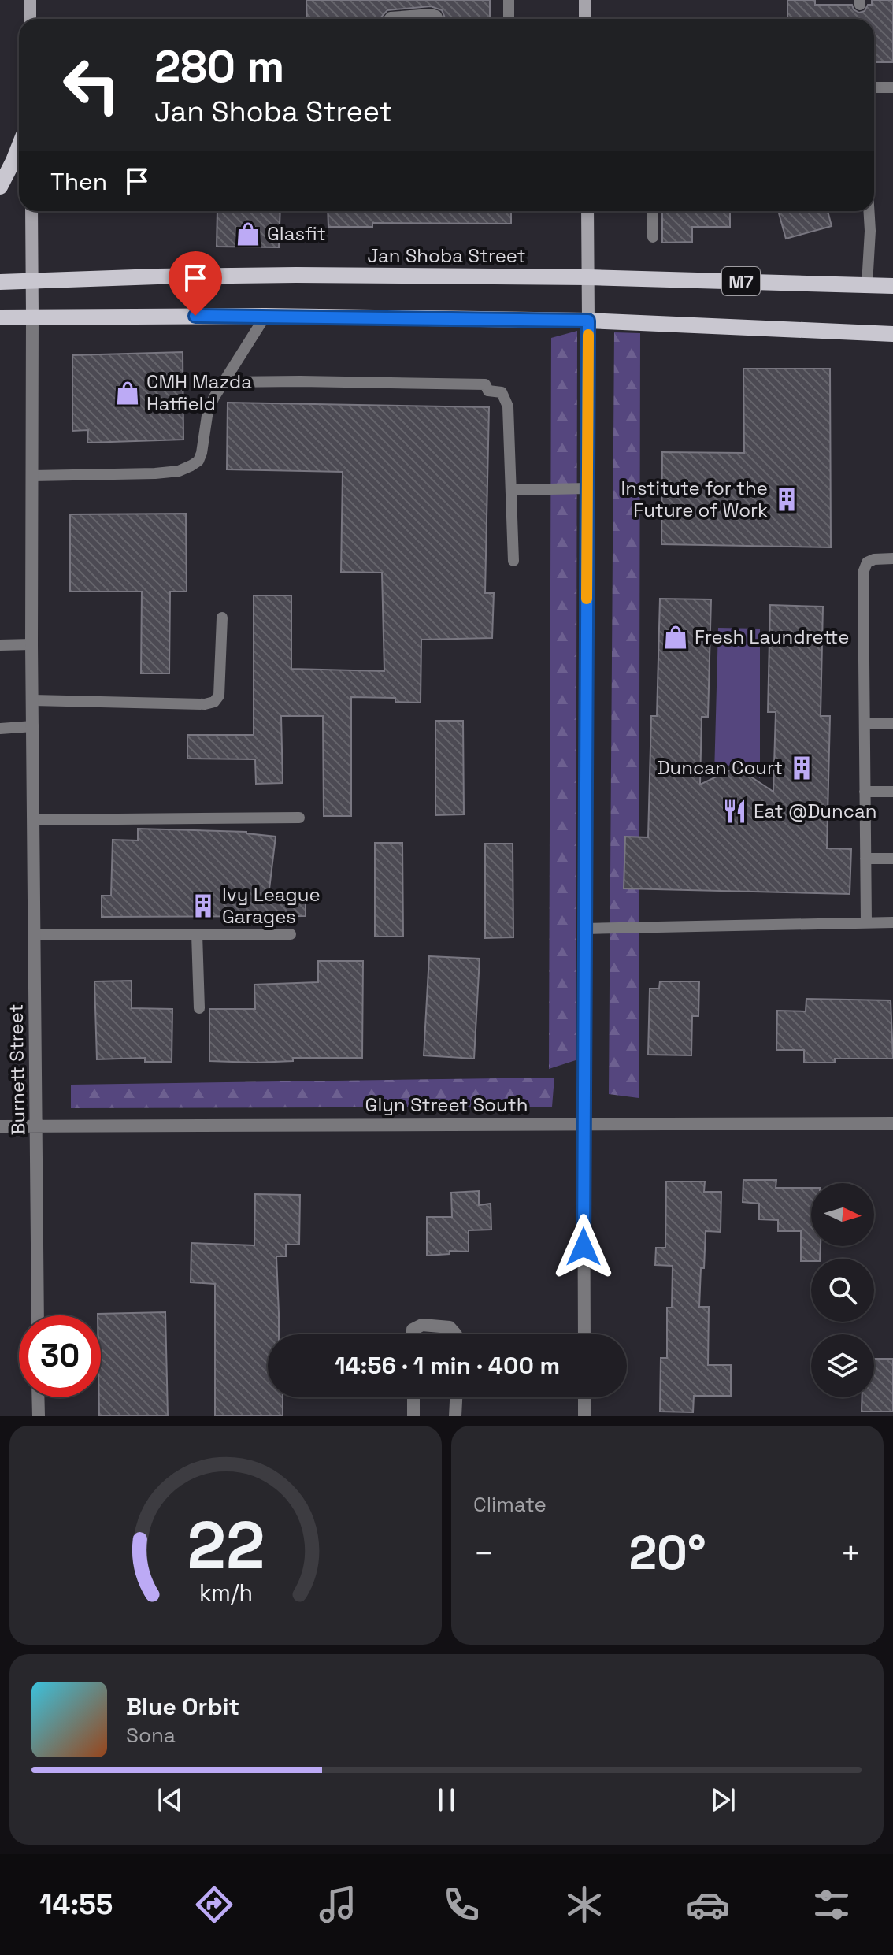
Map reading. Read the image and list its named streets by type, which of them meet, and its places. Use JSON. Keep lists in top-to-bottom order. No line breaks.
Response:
{"streets":{"main road":["Jan Shoba Street","M7"],"street":["Burnett Street","Glyn Street South"]},"crossings":[["Jan Shoba Street","Burnett Street"],["Burnett Street","Glyn Street South"]],"places":{"shop":["Glasfit","CMH Mazda Hatfield","Fresh Laundrette"],"building":["Institute for the Future of Work","Duncan Court","Ivy League Garages"],"restaurant":["Eat @Duncan"]},"north":"right","page":{"turn":["280 m","Jan Shoba Street"],"then":"Then","limit":"30","trip":"14:56 · 1 min · 400 m","tile":"Climate","heat":["−","20°","+"],"song":["Blue Orbit","Sona"],"tabs":"14:55","gauge":["22","km/h"]}}
